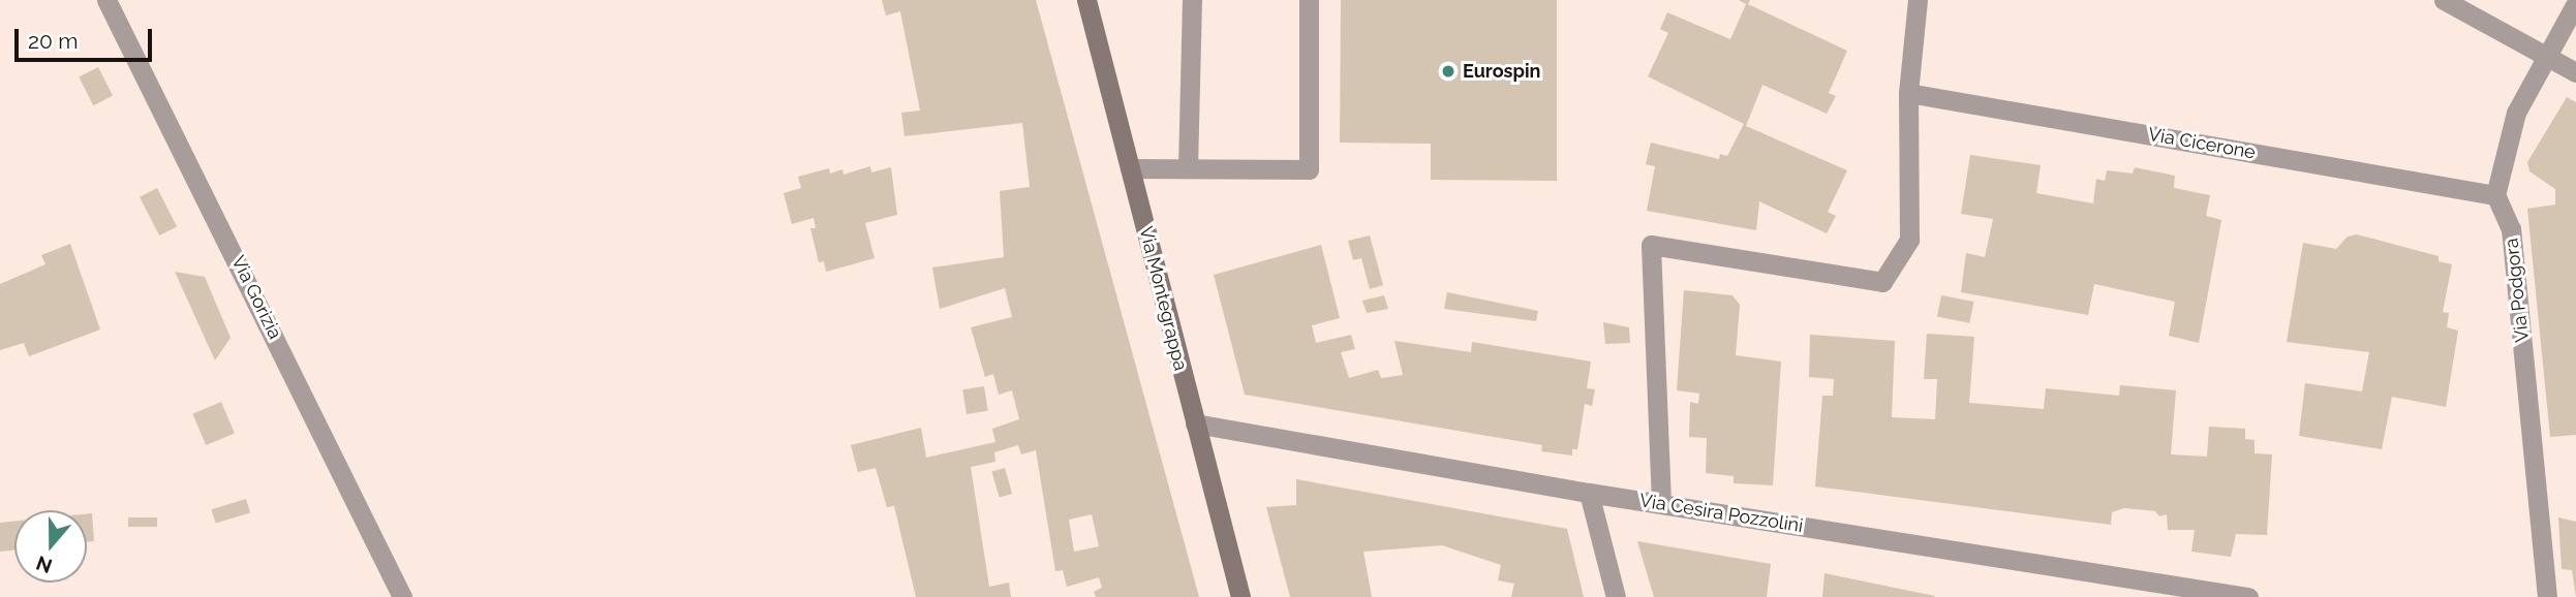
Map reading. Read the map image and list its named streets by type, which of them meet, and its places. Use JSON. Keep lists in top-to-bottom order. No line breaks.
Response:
{"streets":{"main road":["Via Montegrappa"],"street":["Via Cicerone","Via Podgora","Via Gorizia","Via Cesira Pozzolini"]},"crossings":[["Via Cicerone","Via Podgora"],["Via Montegrappa","Via Cesira Pozzolini"]],"places":["Eurospin"],"scale_bar":"20 m","north":"bottom"}
